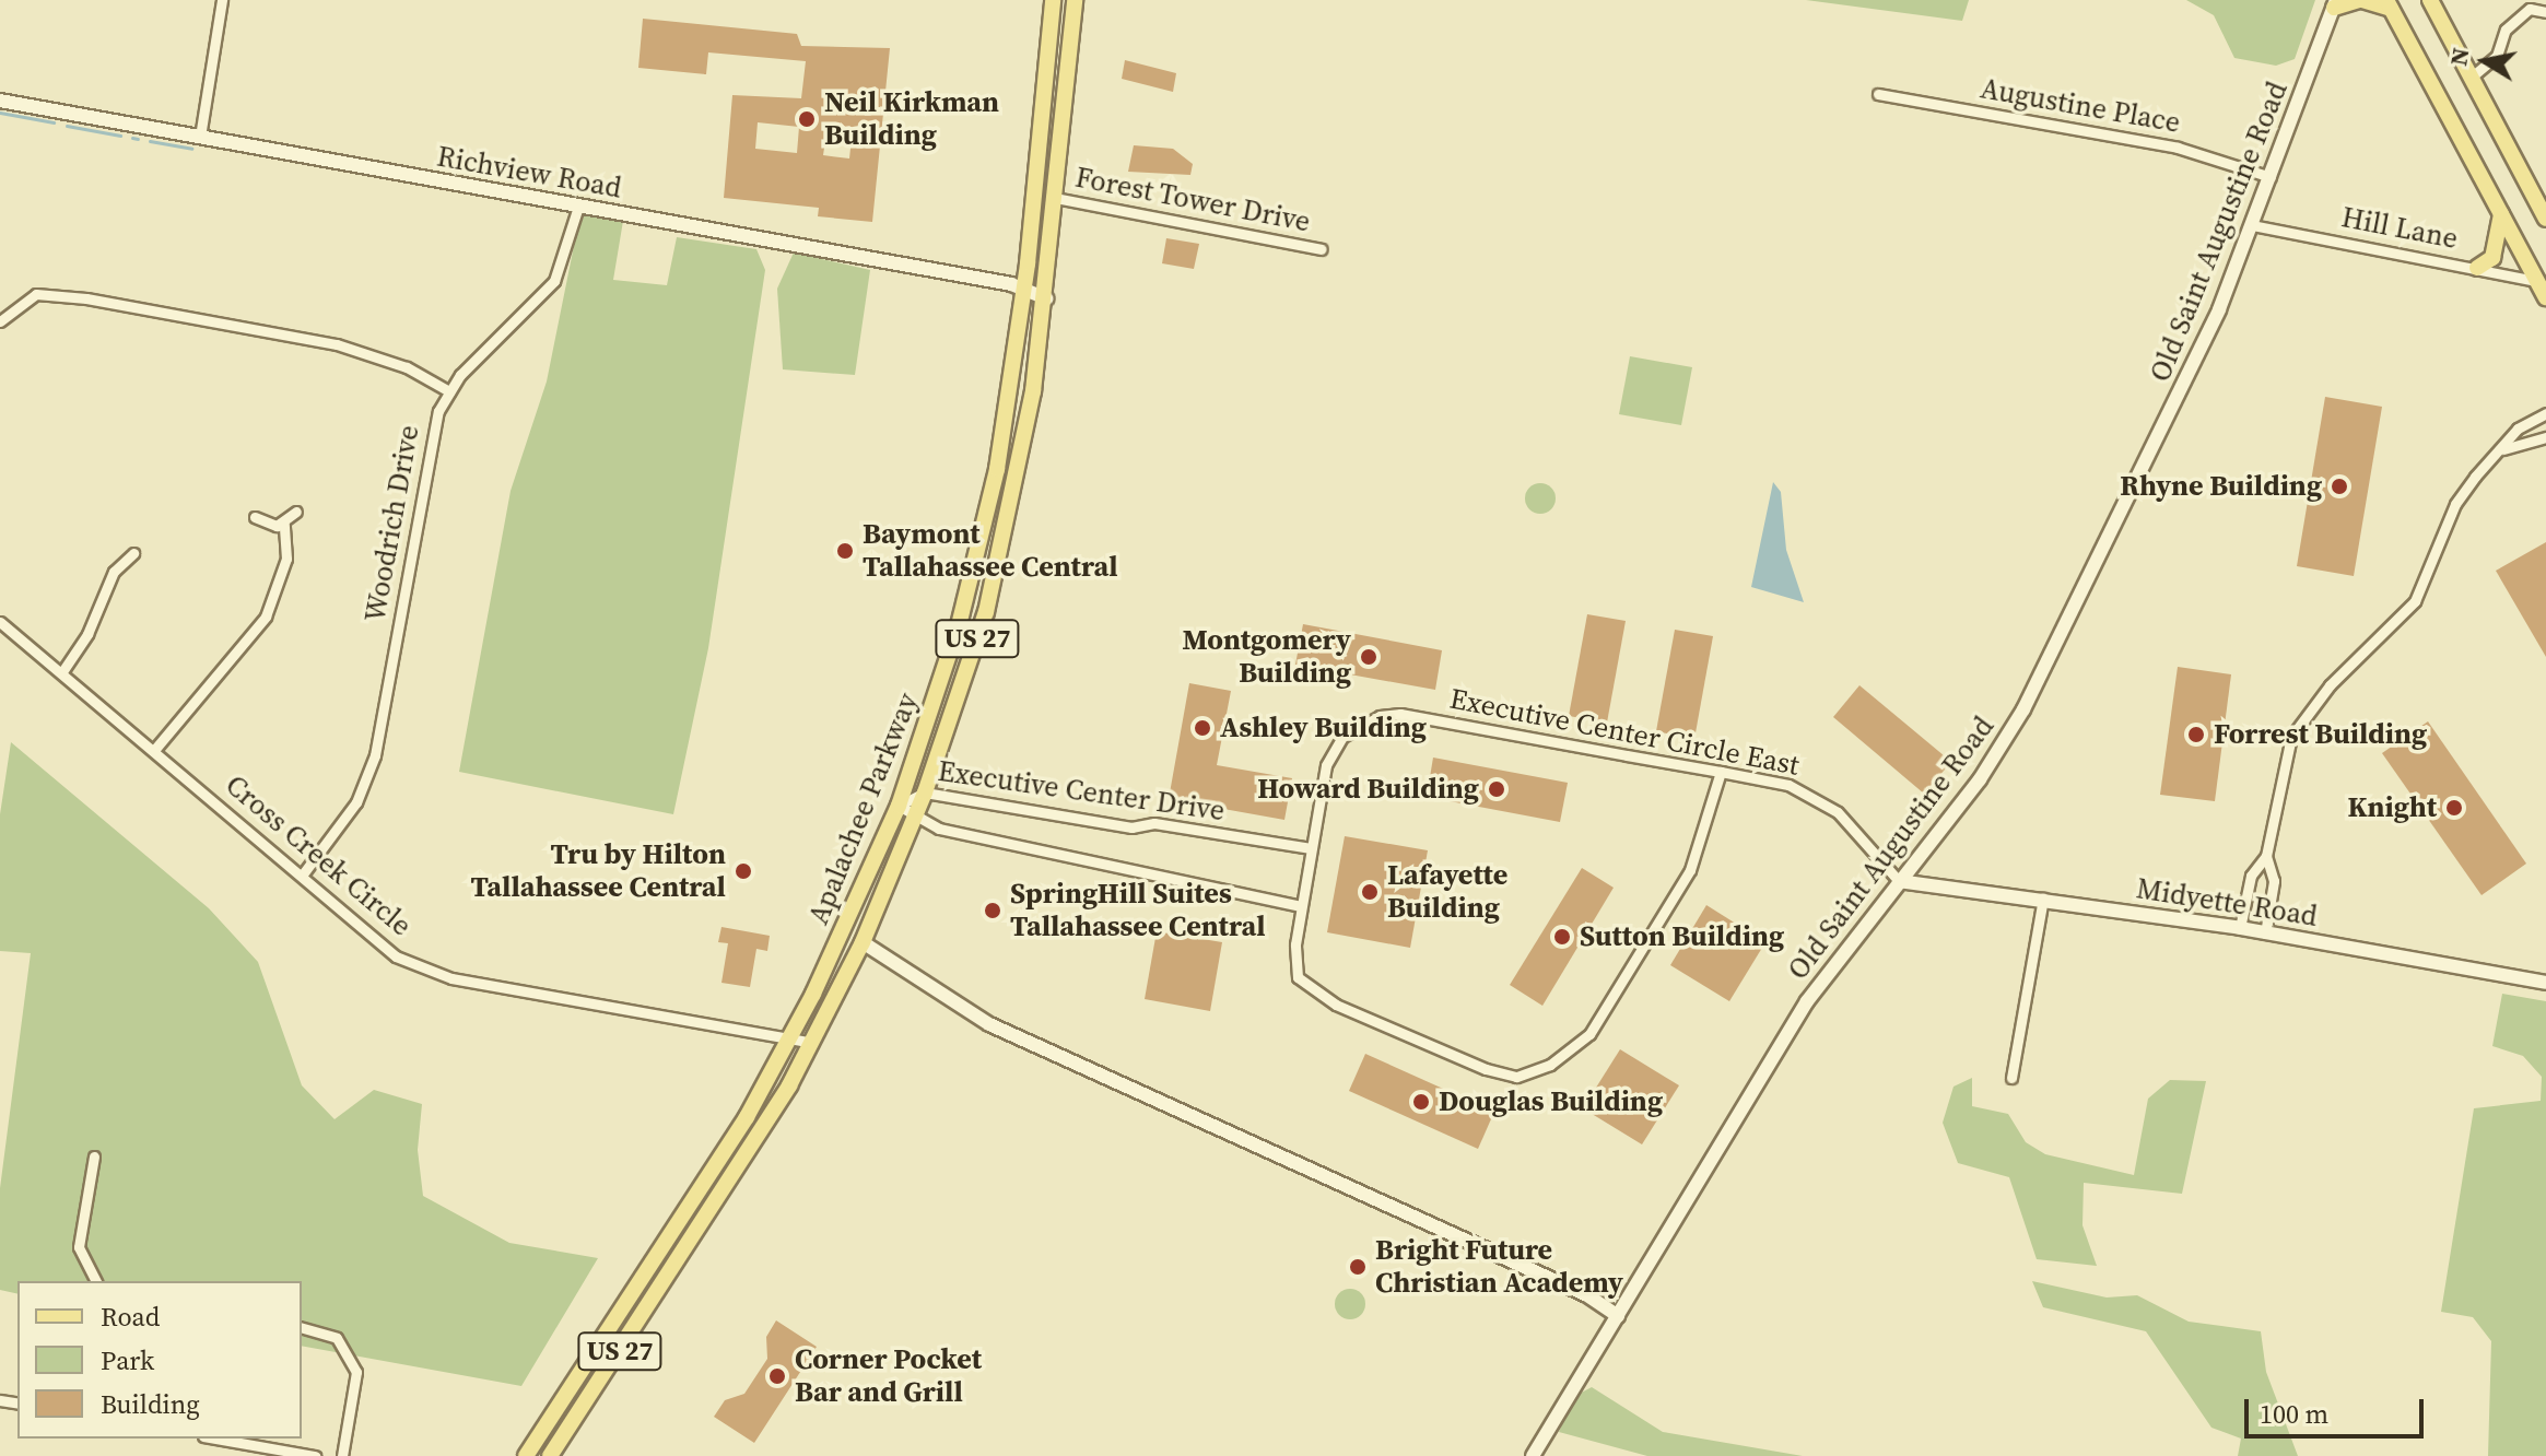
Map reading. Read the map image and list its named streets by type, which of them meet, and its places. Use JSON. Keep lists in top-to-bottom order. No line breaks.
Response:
{"streets":{"main road":["US 27","Apalachee Parkway"],"street":["Augustine Place","Richview Road","Forest Tower Drive","Hill Lane","Old Saint Augustine Road","Woodrich Drive","Executive Center Circle East","Executive Center Drive","Cross Creek Circle","Midyette Road"]},"crossings":[["Augustine Place","Old Saint Augustine Road"],["Richview Road","Woodrich Drive"],["Richview Road","Apalachee Parkway"],["Forest Tower Drive","Apalachee Parkway"],["Hill Lane","Old Saint Augustine Road"],["Old Saint Augustine Road","Executive Center Circle East"],["Old Saint Augustine Road","Midyette Road"],["Woodrich Drive","Cross Creek Circle"],["Executive Center Circle East","Executive Center Drive"],["Executive Center Circle East","Midyette Road"],["Executive Center Drive","Apalachee Parkway"],["Apalachee Parkway","Cross Creek Circle"]],"places":["Neil Kirkman Building","Rhyne Building","Baymont Tallahassee Central","Montgomery Building","Ashley Building","Forrest Building","Howard Building","Knight","Tru by Hilton Tallahassee Central","Lafayette Building","SpringHill Suites Tallahassee Central","Sutton Building","Douglas Building","Bright Future Christian Academy","Corner Pocket Bar and Grill"],"legend":["Road","Park","Building"],"scale_bar":"100 m","north":"left"}
